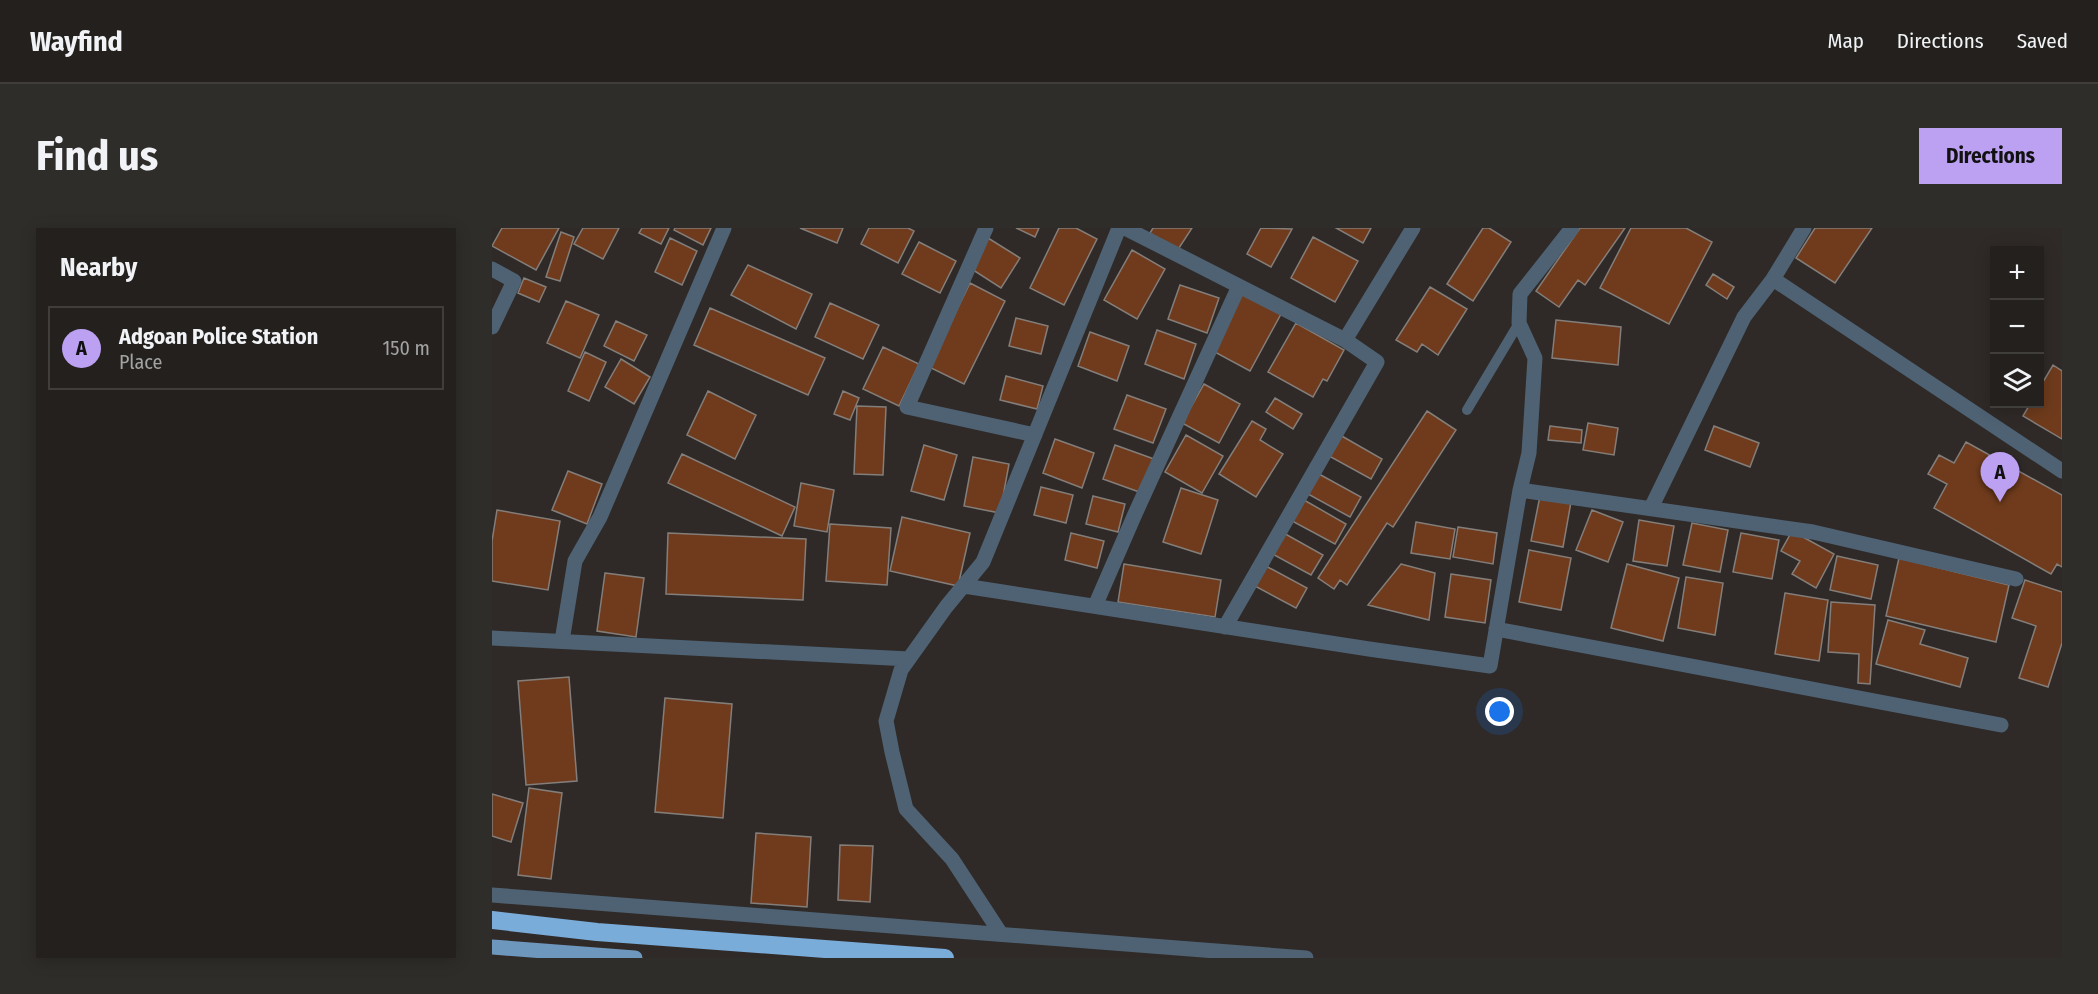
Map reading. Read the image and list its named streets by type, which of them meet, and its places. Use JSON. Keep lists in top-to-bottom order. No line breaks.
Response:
{"page":{"header":"Wayfind","nav":["Map","Directions","Saved"],"buttons":"Directions","title":"Find us","heading":"Nearby","map_buttons":["+","−"],"list":[{"mark":"A","name":"Adgoan Police Station","note":"Place","value":"150 m"}],"pins":"A"}}
